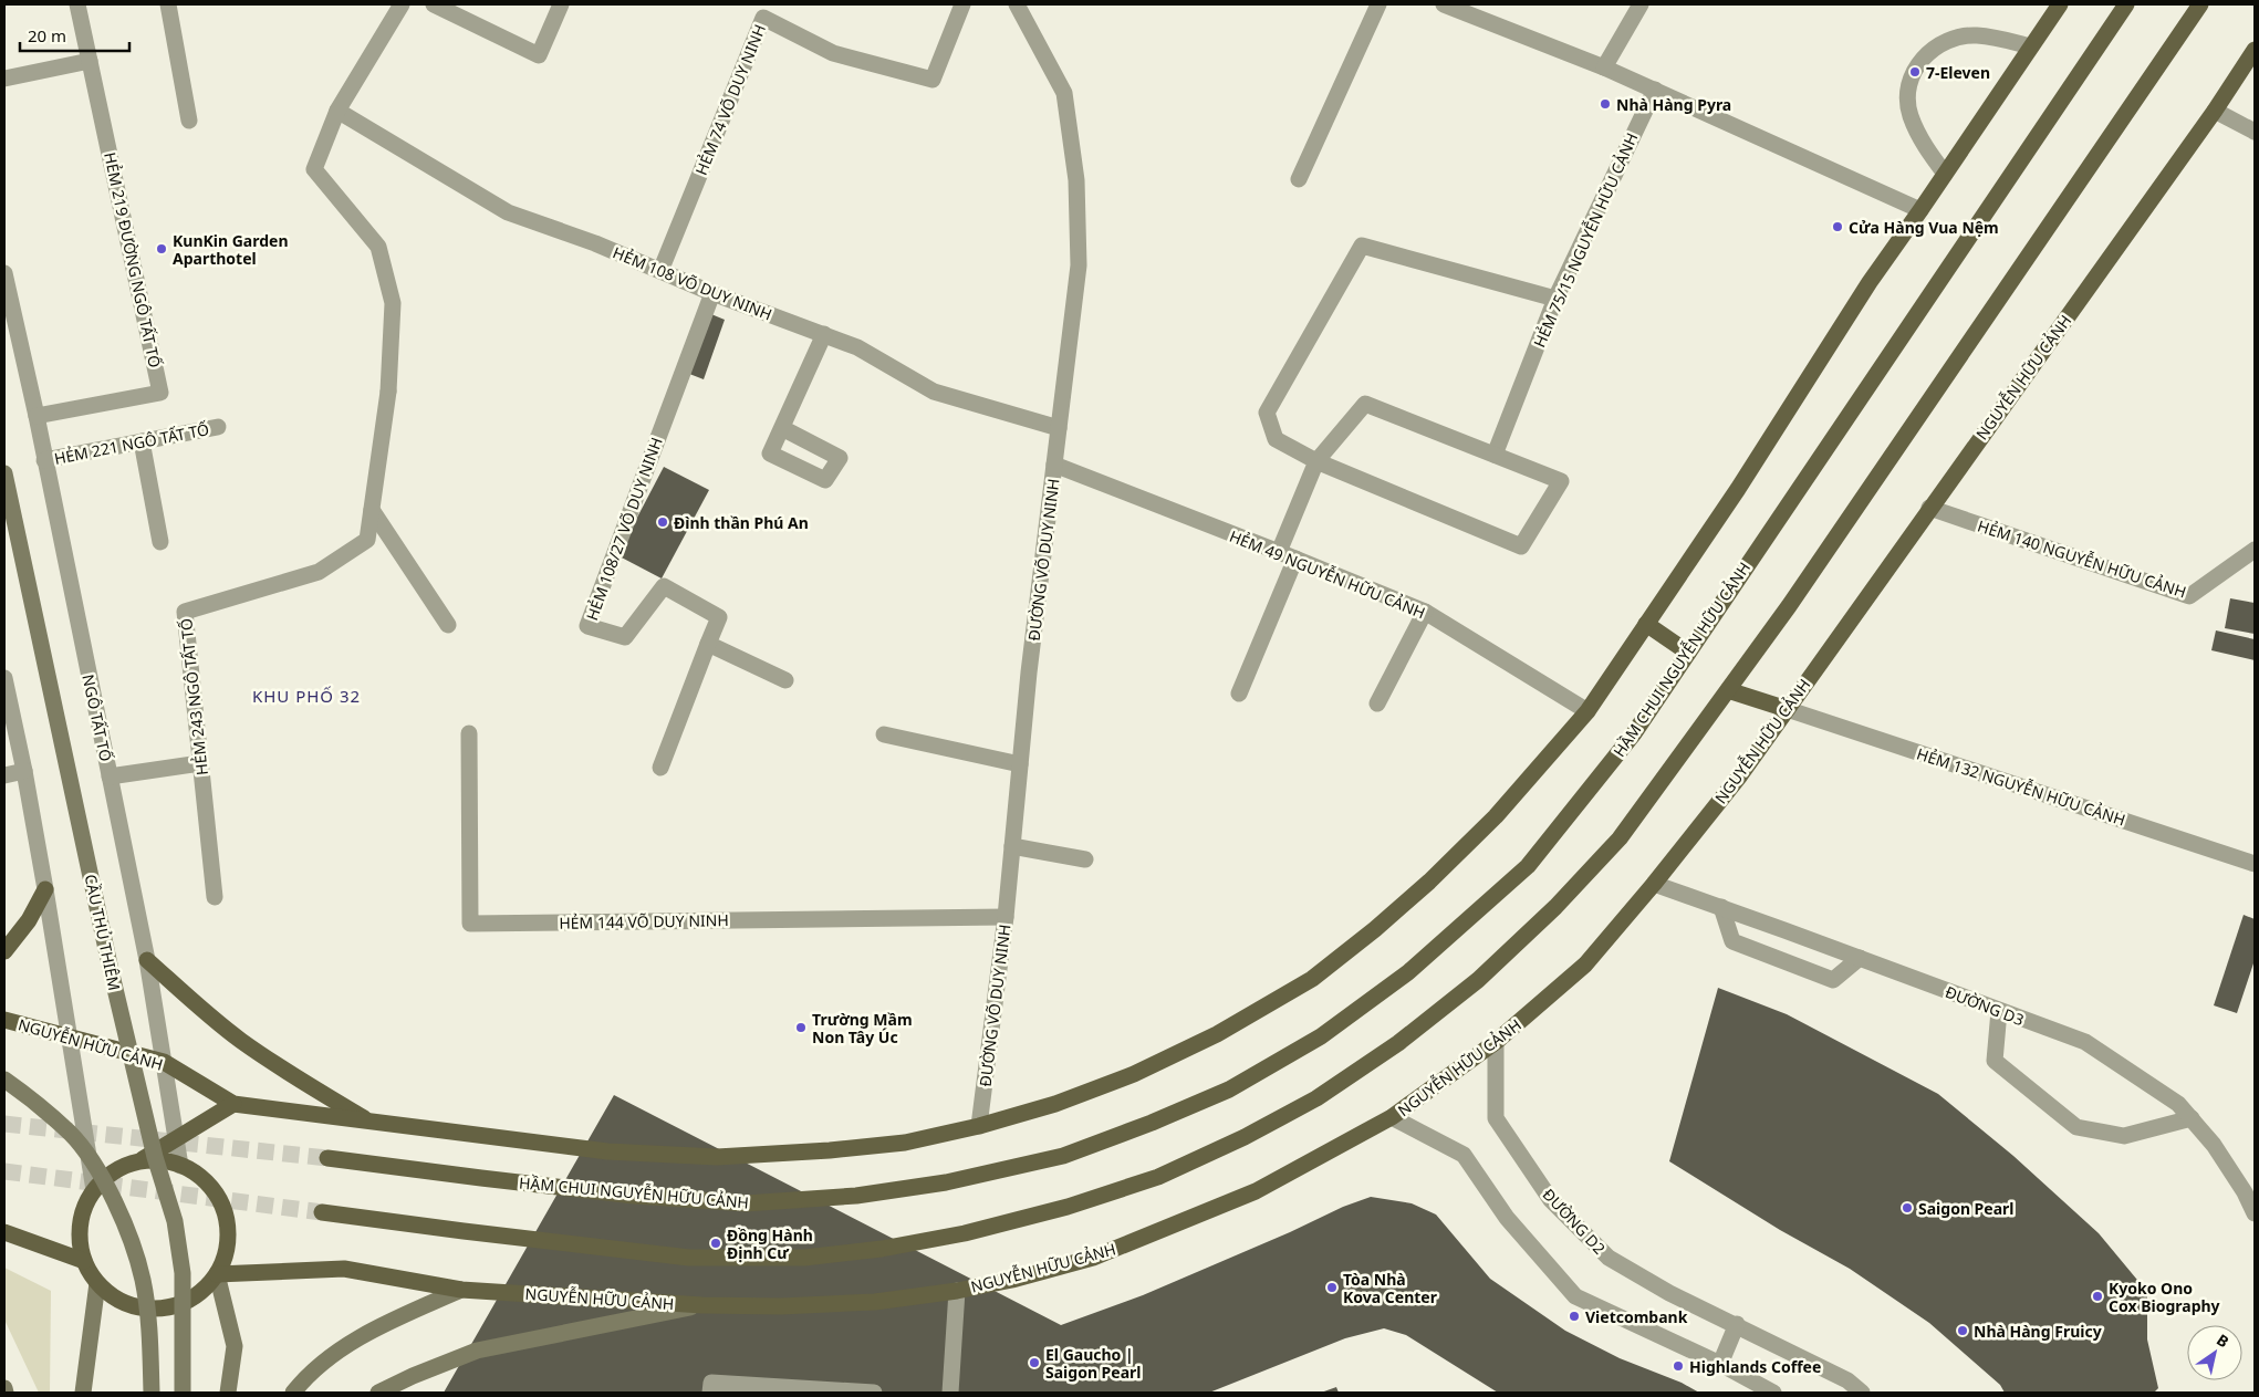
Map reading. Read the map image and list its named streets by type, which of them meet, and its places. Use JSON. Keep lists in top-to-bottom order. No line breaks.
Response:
{"streets":{"main road":["NGUYỄN HỮU CẢNH","HẦM CHUI NGUYỄN HỮU CẢNH","CẦU THỦ THIÊM"],"street":["HẺM 74 VÕ DUY NINH","HẺM 75/15 NGUYỄN HỮU CẢNH","HẺM 219 ĐƯỜNG NGÔ TẤT TỐ","HẺM 108 VÕ DUY NINH","HẺM 221 NGÔ TẤT TỐ","HẺM 108/27 VÕ DUY NINH","HẺM 140 NGUYỄN HỮU CẢNH","ĐƯỜNG VÕ DUY NINH","HẺM 49 NGUYỄN HỮU CẢNH","HẺM 243 NGÔ TẤT TỐ","NGÔ TẤT TỐ","HẺM 132 NGUYỄN HỮU CẢNH","HẺM 144 VÕ DUY NINH","ĐƯỜNG D3","ĐƯỜNG D2"]},"crossings":[["HẺM 74 VÕ DUY NINH","HẺM 108 VÕ DUY NINH"],["HẺM 219 ĐƯỜNG NGÔ TẤT TỐ","NGÔ TẤT TỐ"],["HẺM 108 VÕ DUY NINH","HẺM 108/27 VÕ DUY NINH"],["HẺM 108 VÕ DUY NINH","ĐƯỜNG VÕ DUY NINH"],["HẺM 108 VÕ DUY NINH","HẺM 243 NGÔ TẤT TỐ"],["NGUYỄN HỮU CẢNH","HẺM 140 NGUYỄN HỮU CẢNH"],["NGUYỄN HỮU CẢNH","ĐƯỜNG VÕ DUY NINH"],["NGUYỄN HỮU CẢNH","HẺM 49 NGUYỄN HỮU CẢNH"],["NGUYỄN HỮU CẢNH","NGÔ TẤT TỐ"],["NGUYỄN HỮU CẢNH","HẺM 132 NGUYỄN HỮU CẢNH"],["NGUYỄN HỮU CẢNH","ĐƯỜNG D3"],["NGUYỄN HỮU CẢNH","ĐƯỜNG D2"],["HẺM 221 NGÔ TẤT TỐ","NGÔ TẤT TỐ"],["ĐƯỜNG VÕ DUY NINH","HẺM 49 NGUYỄN HỮU CẢNH"],["ĐƯỜNG VÕ DUY NINH","HẺM 144 VÕ DUY NINH"]],"districts":["KHU PHỐ 32"],"places":["7-Eleven","Nhà Hàng Pyra","Cửa Hàng Vua Nệm","KunKin Garden Aparthotel","Đình thần Phú An","Trường Mầm Non Tây Úc","Saigon Pearl","Đồng Hành Định Cư","Tòa Nhà Kova Center","Kyoko Ono Cox Biography","Vietcombank","Nhà Hàng Fruicy","El Gaucho | Saigon Pearl","Highlands Coffee"],"scale_bar":"20 m","north":"top right"}
